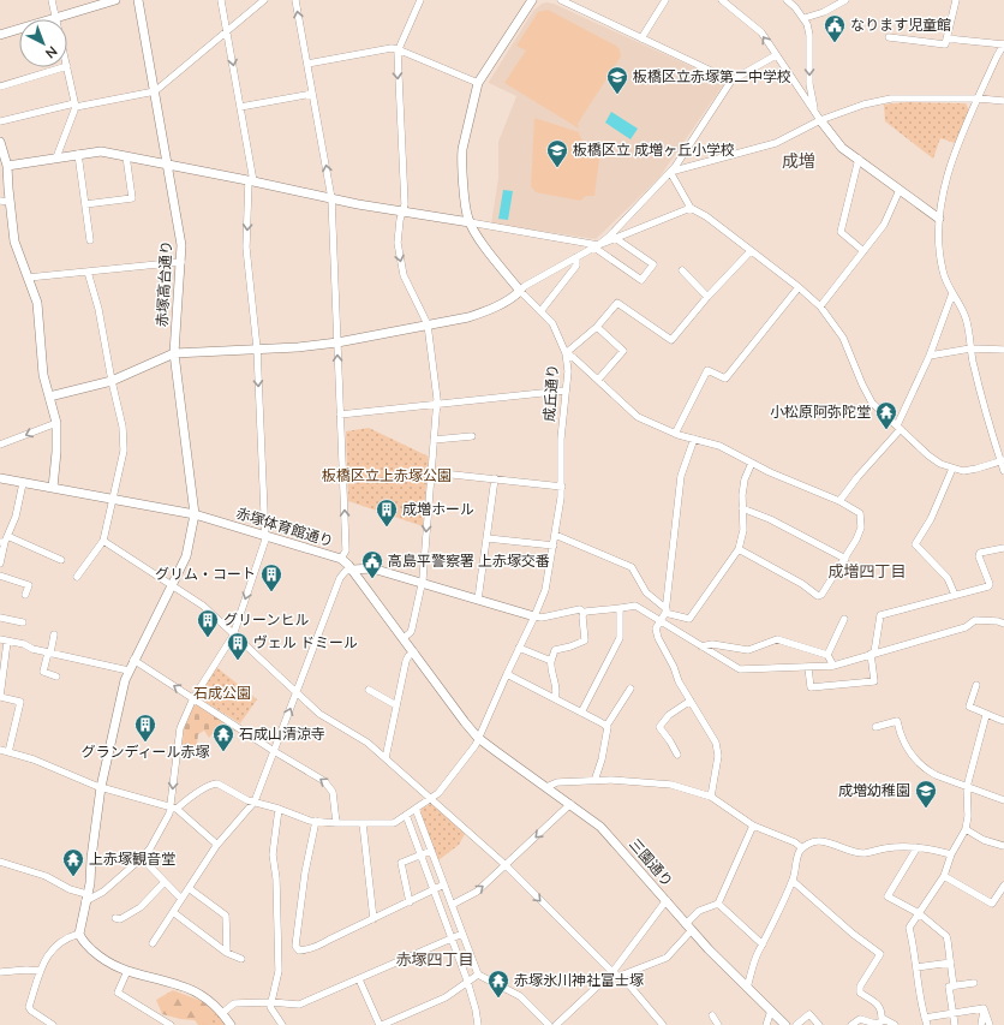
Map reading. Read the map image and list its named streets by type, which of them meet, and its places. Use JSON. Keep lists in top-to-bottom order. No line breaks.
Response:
{"streets":{"street":["赤塚高台通り","成丘通り","赤塚体育館通り","三園通り"]},"crossings":[["赤塚高台通り","赤塚体育館通り"],["成丘通り","赤塚体育館通り"],["成丘通り","三園通り"],["赤塚体育館通り","三園通り"]],"districts":["成増","成増四丁目","赤塚四丁目"],"parks":["板橋区立上赤塚公園","石成公園"],"places":{"public building":["なります児童館","高島平警察署 上赤塚交番"],"school or university":["板橋区立赤塚第二中学校","板橋区立 成増ヶ丘小学校","成増幼稚園"],"temple":["小松原阿弥陀堂","石成山清涼寺","上赤塚観音堂","赤塚氷川神社富士塚"],"building":["成増ホール","グリム・コート","グリーンヒル","ヴェル ドミール","グランディール赤塚"]},"north":"bottom right"}
